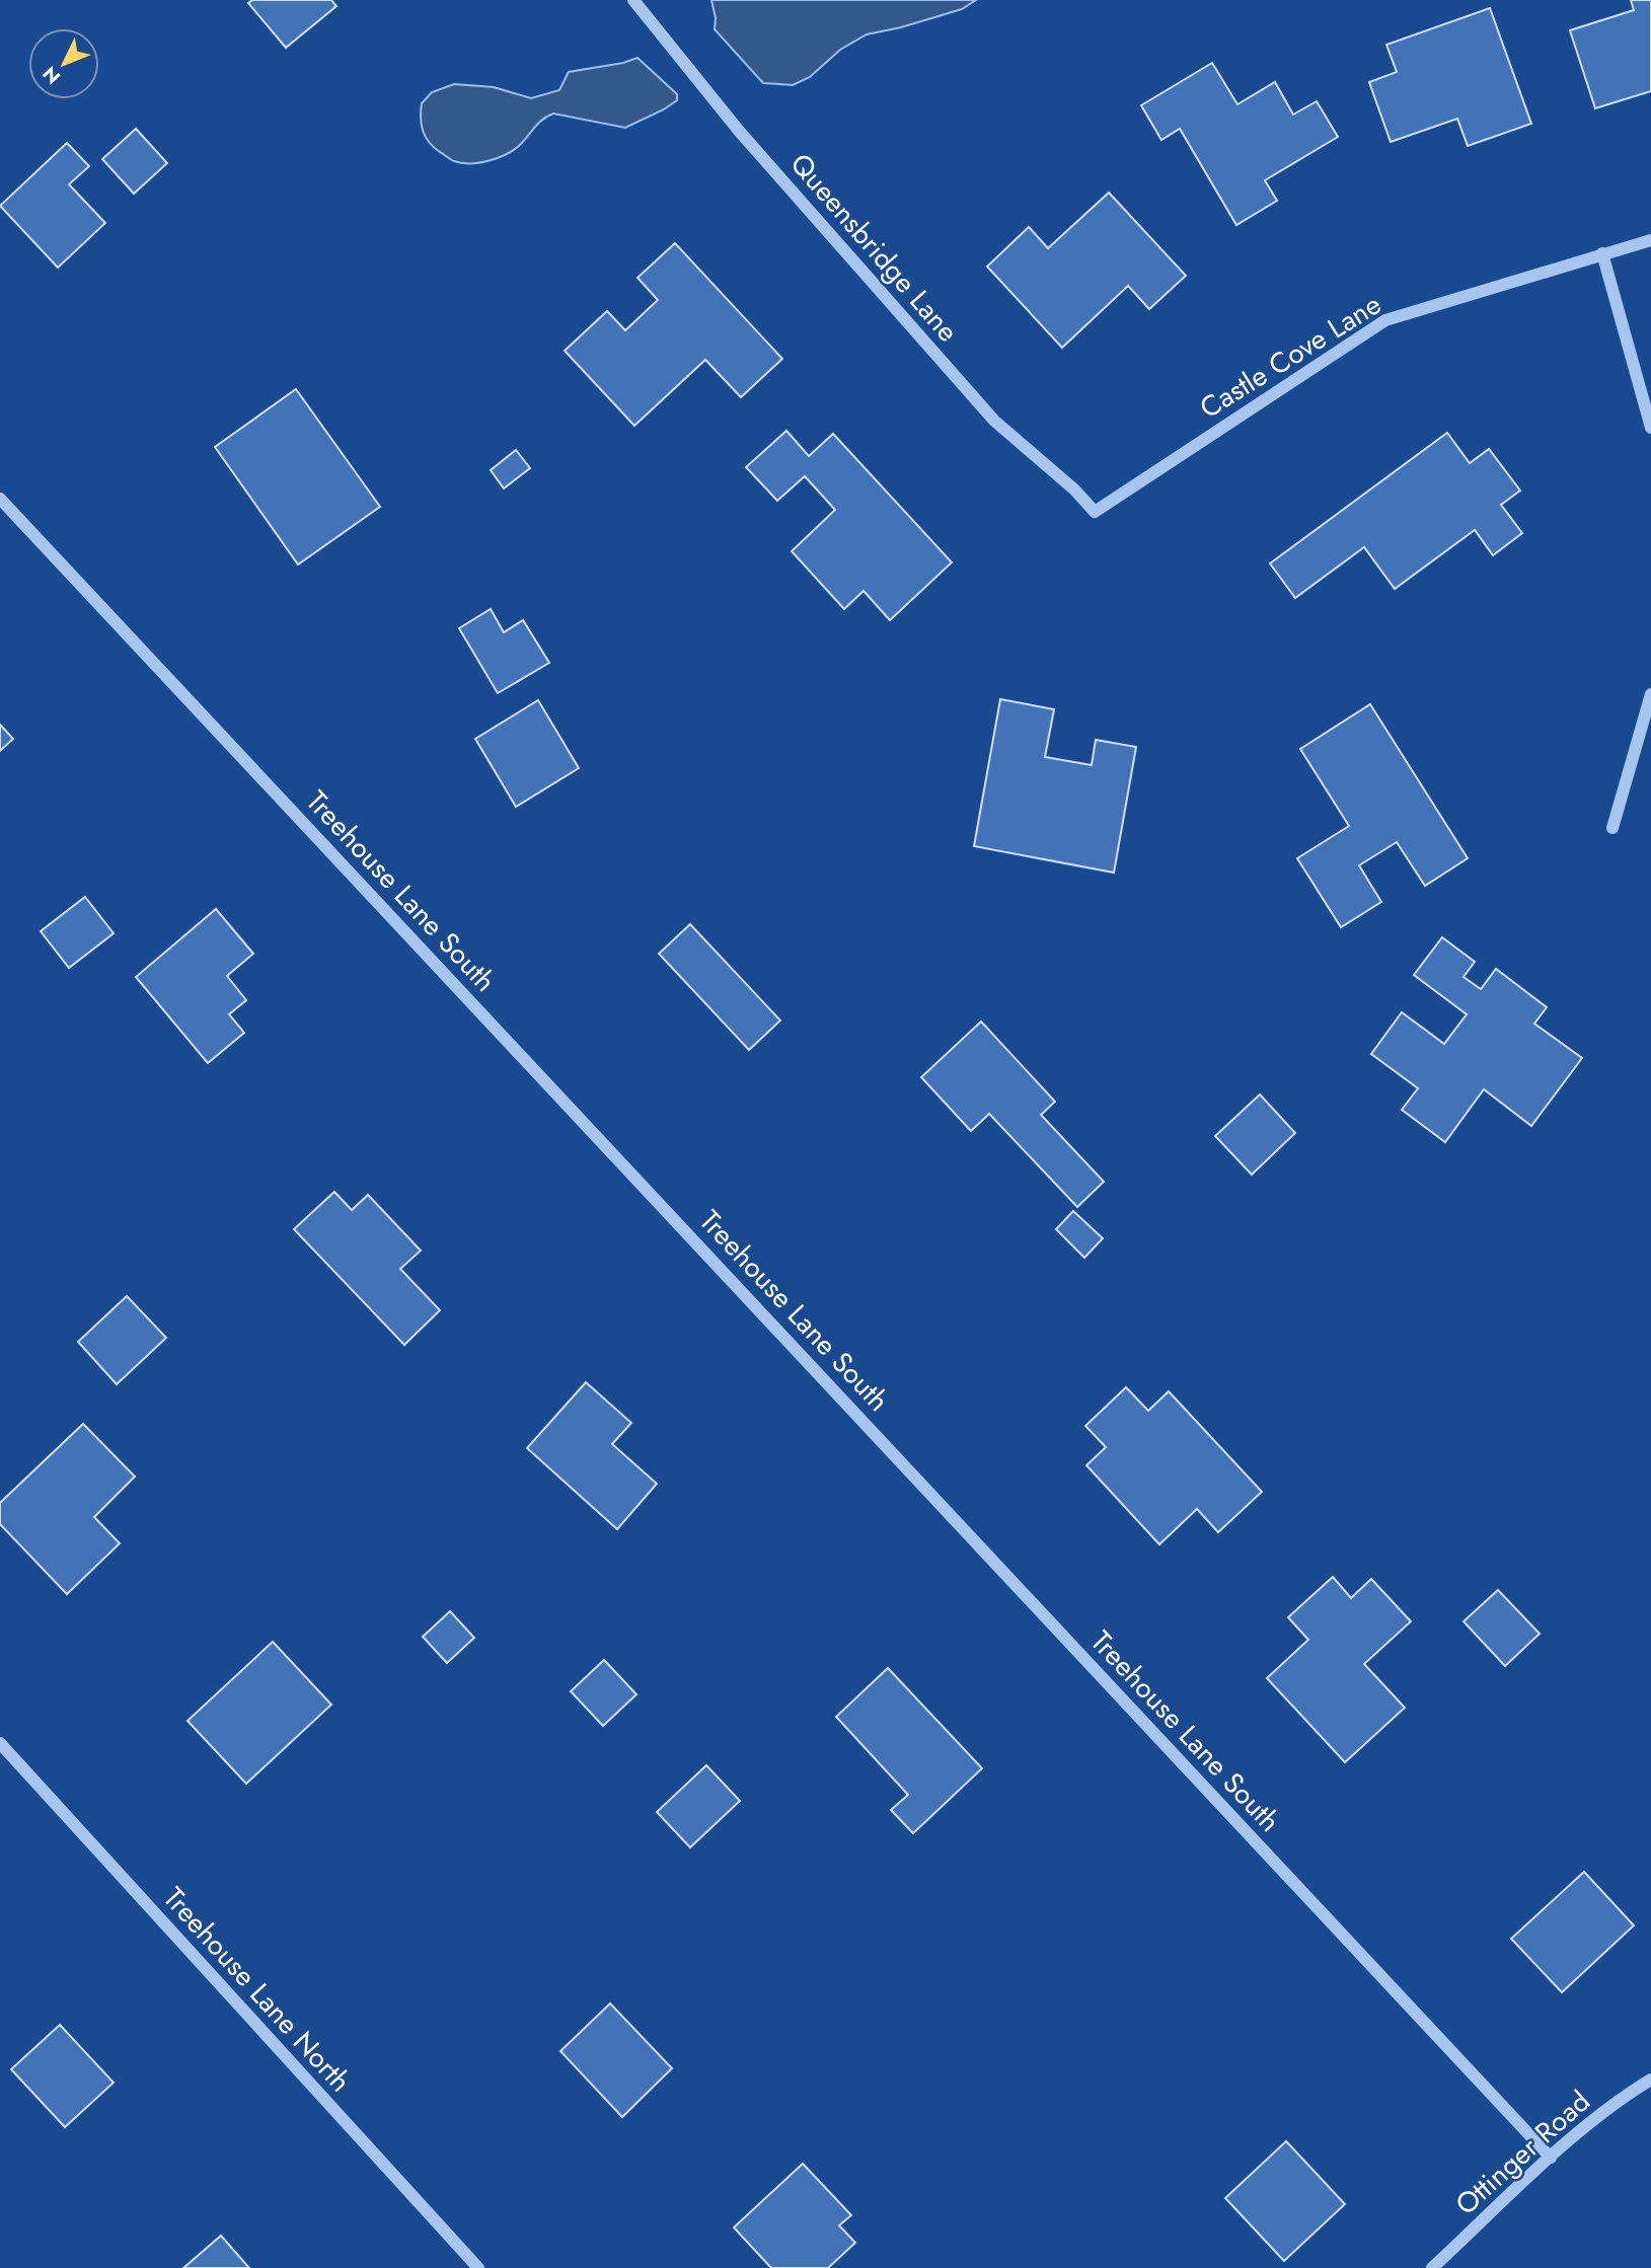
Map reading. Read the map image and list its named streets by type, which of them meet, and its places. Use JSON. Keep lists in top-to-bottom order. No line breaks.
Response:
{"streets":{"street":["Queensbridge Lane","Castle Cove Lane","Treehouse Lane South","Treehouse Lane North","Ottinger Road"]},"crossings":[["Queensbridge Lane","Castle Cove Lane"],["Treehouse Lane South","Ottinger Road"]],"north":"bottom left"}
